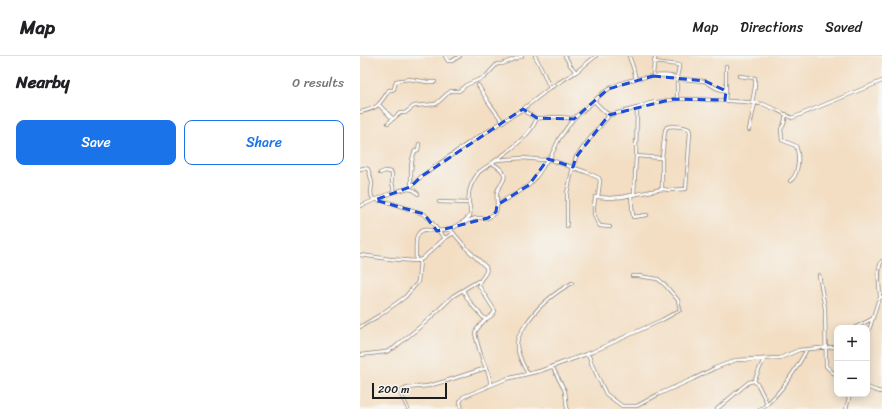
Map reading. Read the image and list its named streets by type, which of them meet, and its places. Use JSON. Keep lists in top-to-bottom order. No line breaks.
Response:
{"scale_bar":"200 m","page":{"header":"Map","nav":["Map","Directions","Saved"],"heading":["Nearby","0 results"],"buttons":["Save","Share"],"map_buttons":["+","−"],"scale":"200 m"}}
